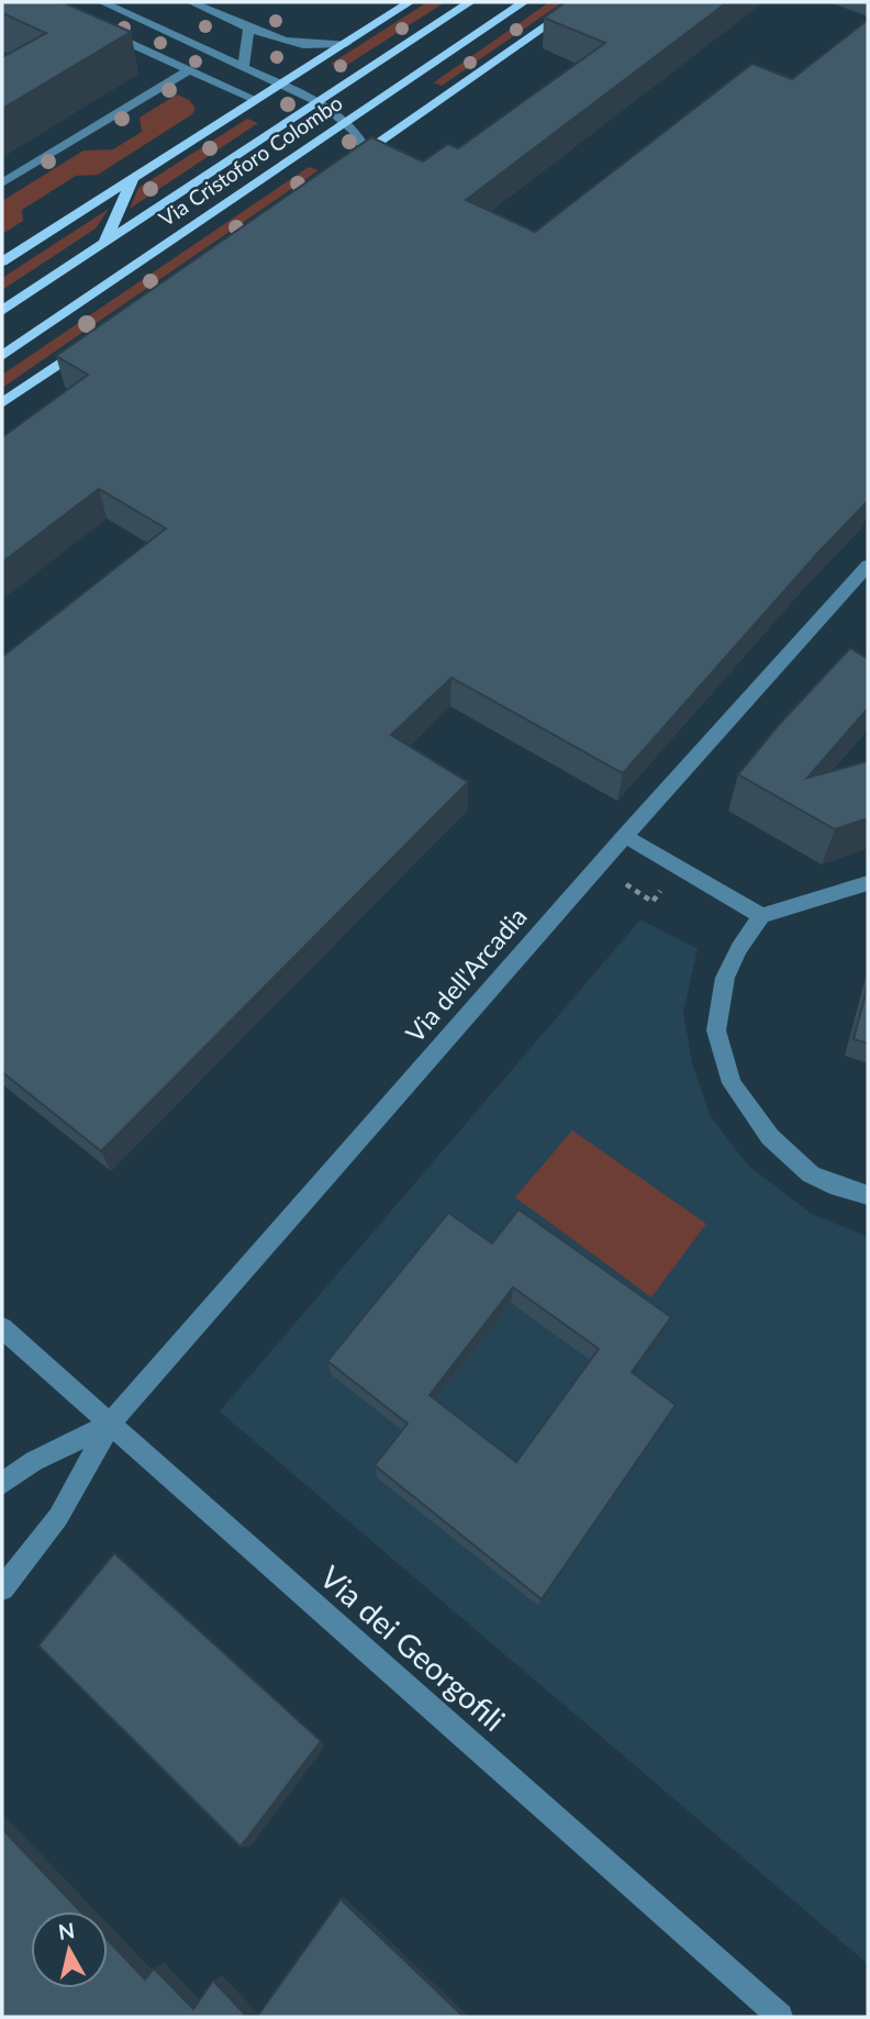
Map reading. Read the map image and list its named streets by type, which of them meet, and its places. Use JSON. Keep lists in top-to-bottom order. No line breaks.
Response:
{"streets":{"main road":["Via Cristoforo Colombo"],"street":["Via dell'Arcadia","Via dei Georgofili"]},"crossings":[["Via dell'Arcadia","Via dei Georgofili"]],"north":"top"}
